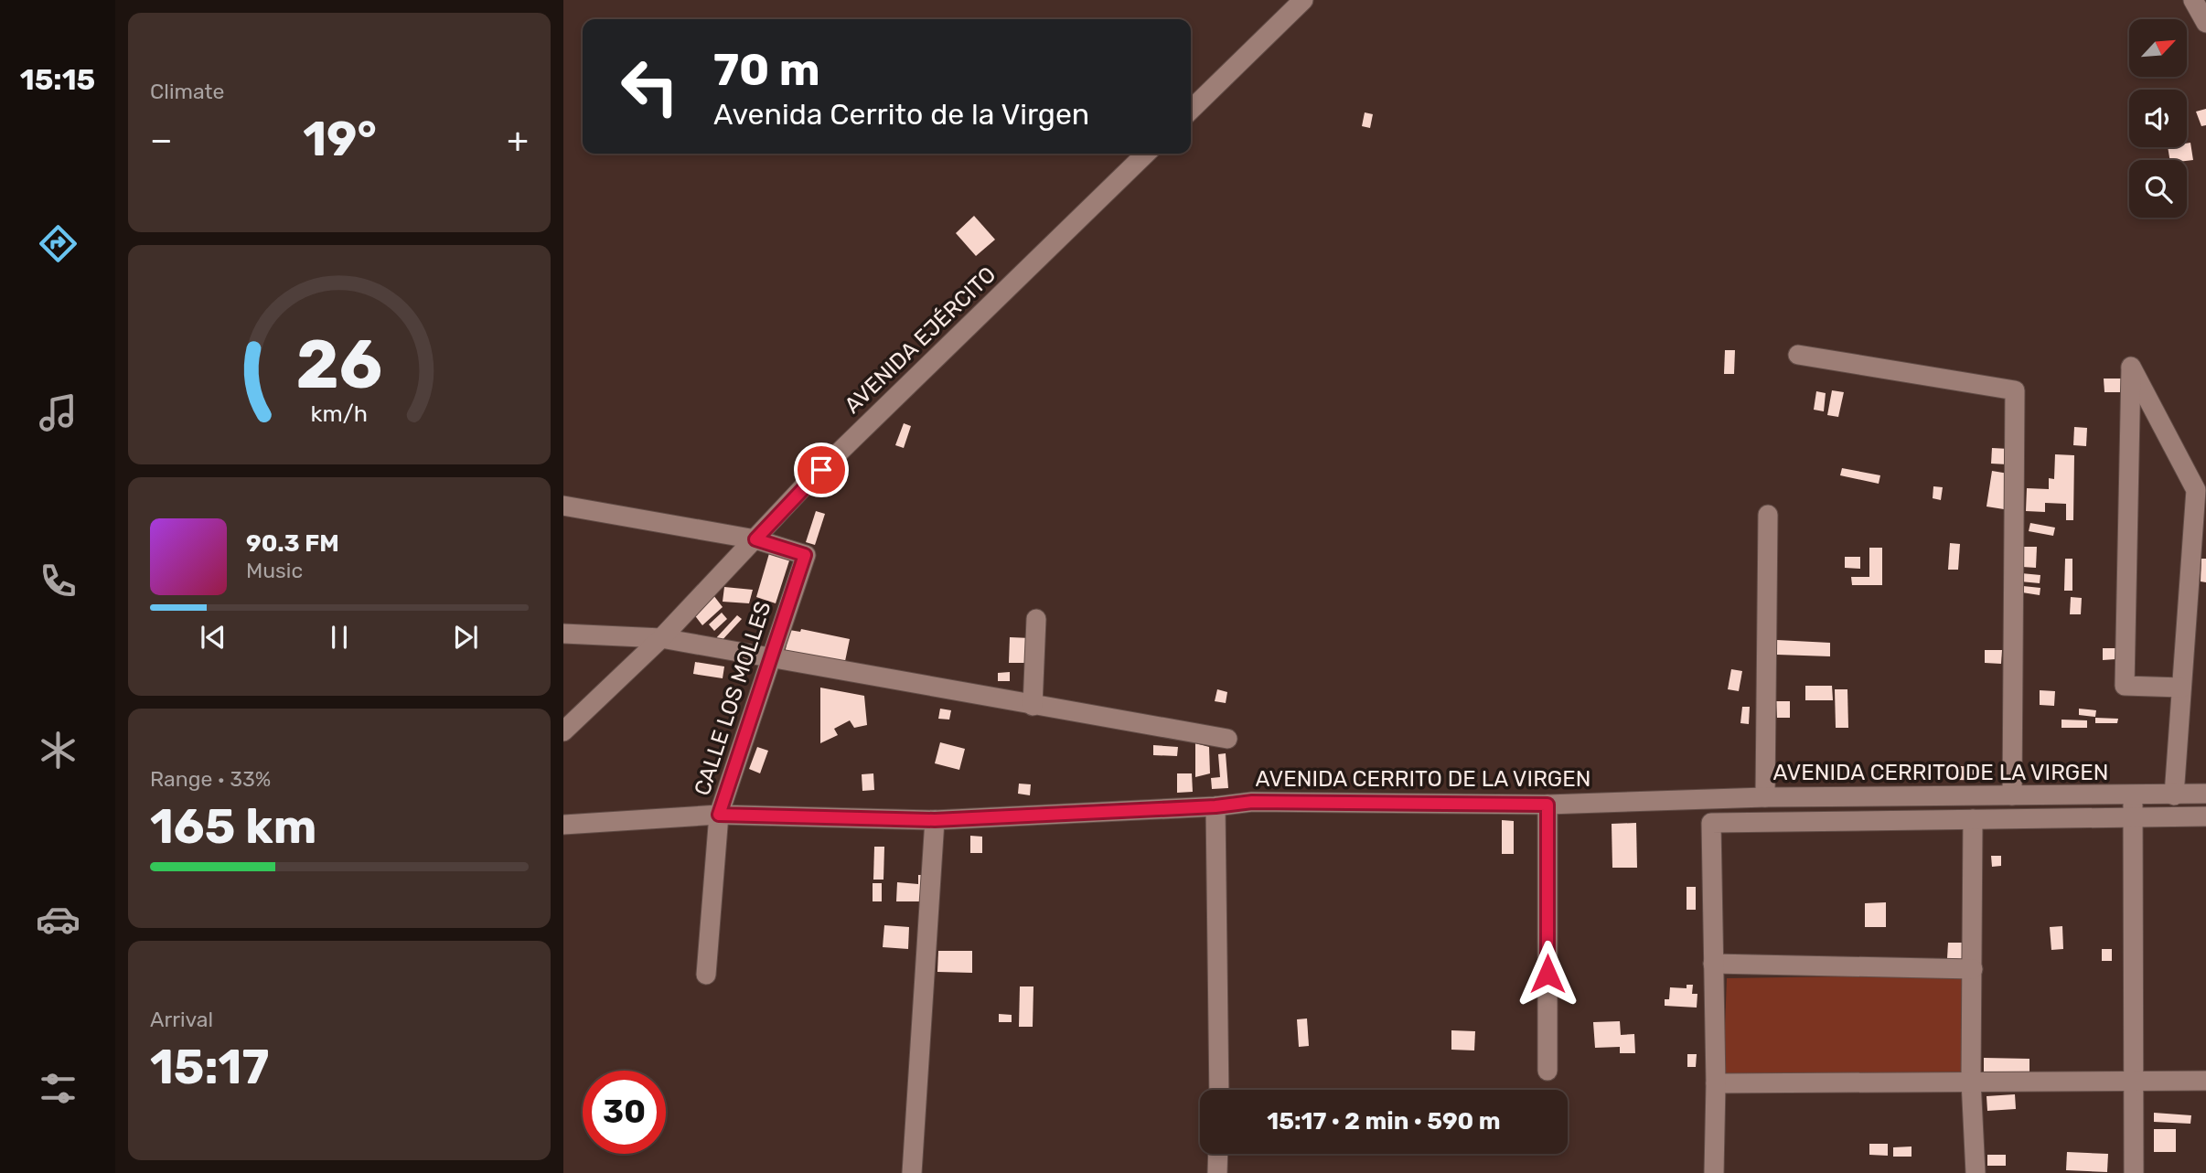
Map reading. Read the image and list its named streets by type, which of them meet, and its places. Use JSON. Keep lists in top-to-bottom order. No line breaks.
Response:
{"streets":{"street":["AVENIDA EJÉRCITO","CALLE LOS MOLLES","AVENIDA CERRITO DE LA VIRGEN"]},"crossings":[["AVENIDA EJÉRCITO","CALLE LOS MOLLES"],["CALLE LOS MOLLES","AVENIDA CERRITO DE LA VIRGEN"]],"north":"top right","page":{"tabs":"15:15","tile":["Climate",["Range · 33%","165 km"],["Arrival","15:17"]],"turn":["70 m","Avenida Cerrito de la Virgen"],"heat":["−","19°","+"],"song":["90.3 FM","Music"],"limit":"30","trip":"15:17 · 2 min · 590 m","gauge":["26","km/h"]}}
